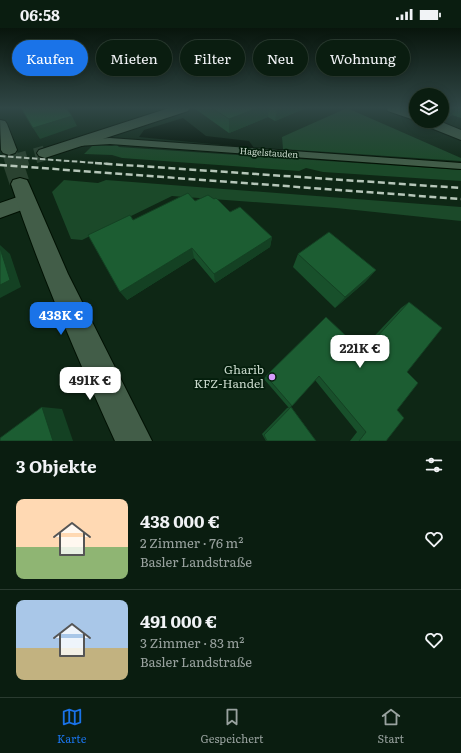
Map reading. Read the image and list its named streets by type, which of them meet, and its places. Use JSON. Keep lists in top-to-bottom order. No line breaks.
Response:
{"streets":{"lane":["Hagelstauden"]},"places":["Gharib KFZ-Handel"],"page":{"status":"06:58","chip":["Kaufen","Mieten","Filter","Neu","Wohnung"],"price":["438K €","221K €","491K €"],"heading":"3 Objekte","list":[{"name":"438 000 €","note":"2 Zimmer · 76 m² · Basler Landstraße"},{"name":"491 000 €","note":"3 Zimmer · 83 m² · Basler Landstraße"}],"tabs":["Karte","Gespeichert","Start"]}}
